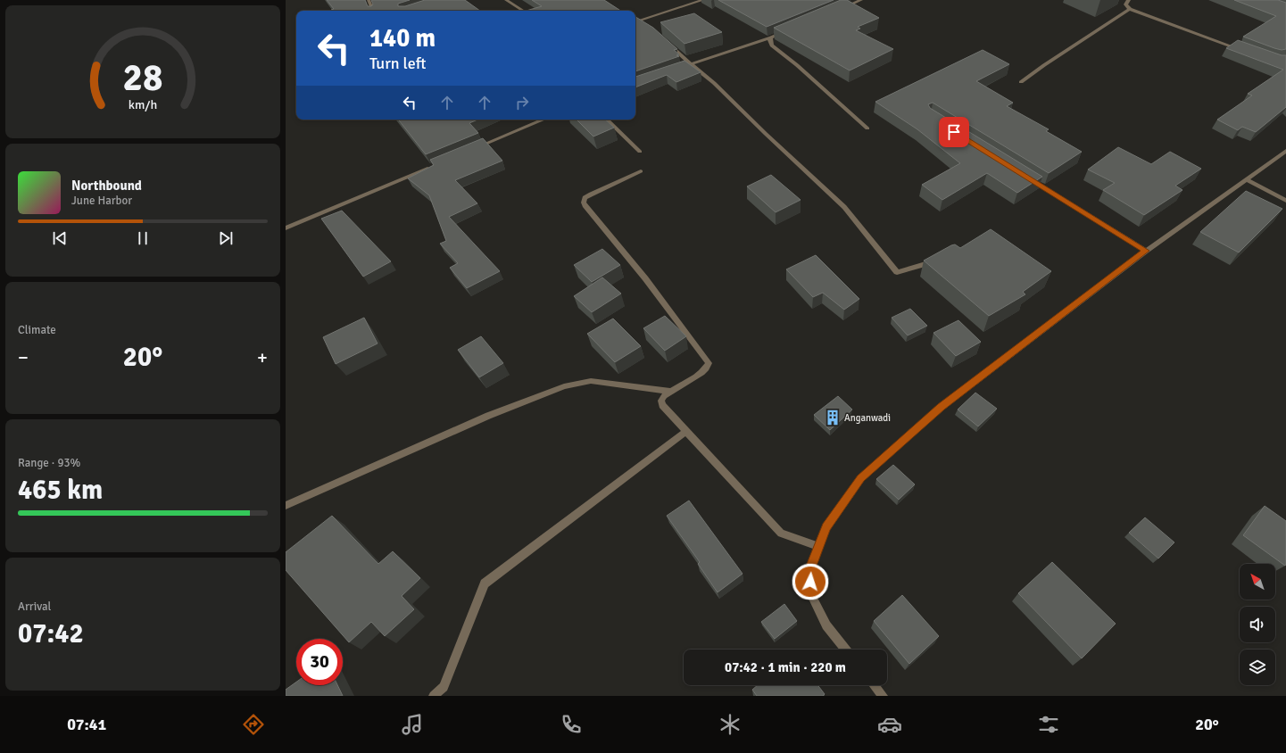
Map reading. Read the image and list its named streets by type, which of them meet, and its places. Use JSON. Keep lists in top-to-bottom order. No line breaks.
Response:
{"places":{"building":["Anganwadi"]},"north":"top left","page":{"turn":["140 m","Turn left"],"song":["Northbound","June Harbor"],"tile":["Climate",["Range · 93%","465 km"],["Arrival","07:42"]],"heat":["−","20°","+"],"limit":"30","trip":"07:42 · 1 min · 220 m","tabs":["07:41","20°"],"gauge":["28","km/h"]}}
